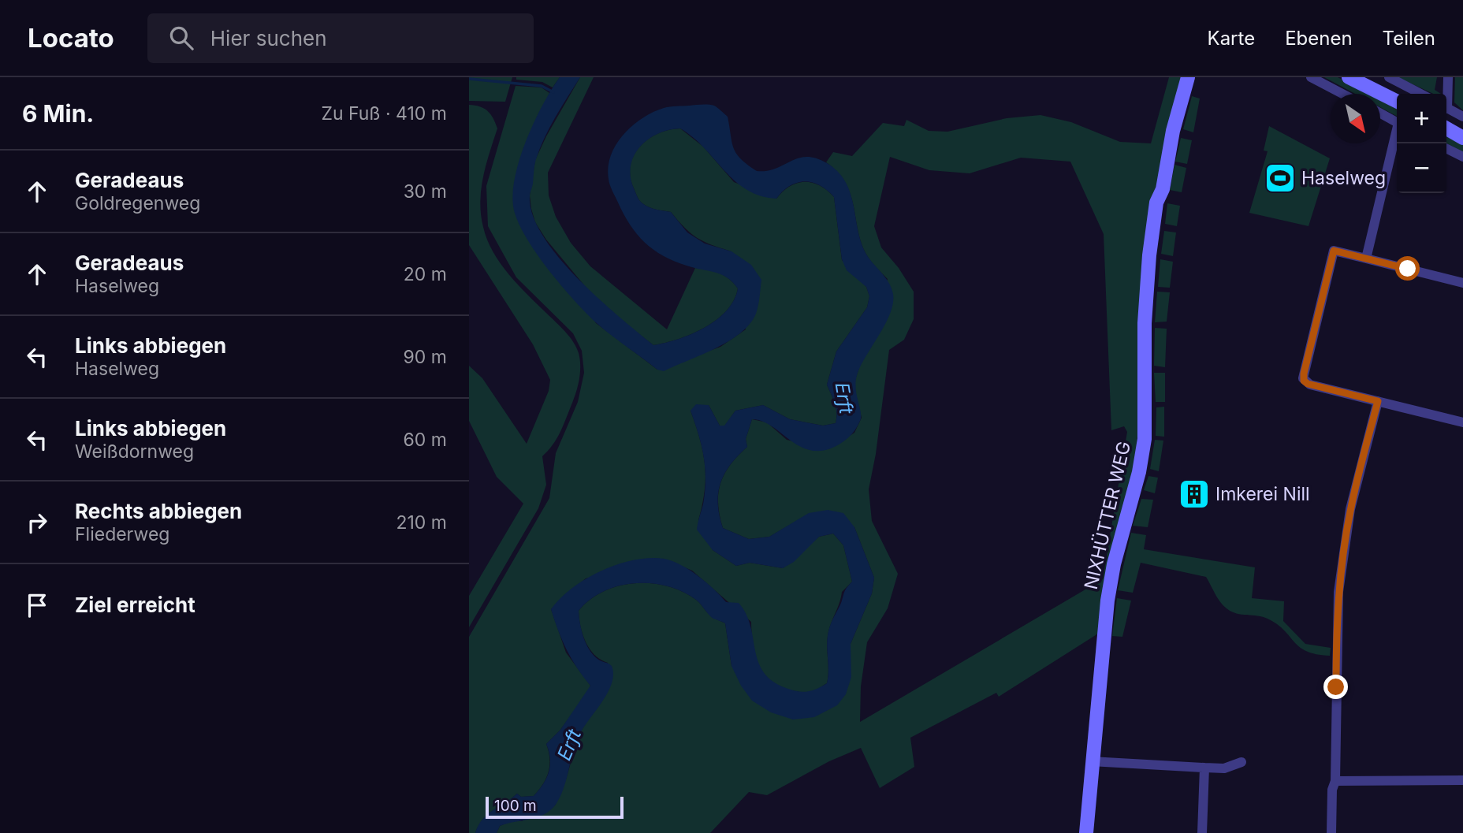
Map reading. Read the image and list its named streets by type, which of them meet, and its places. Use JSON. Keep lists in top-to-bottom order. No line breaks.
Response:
{"streets":{"main road":["NIXHÜTTER WEG"]},"water":["Erft"],"places":{"sports":["Haselweg"],"building":["Imkerei Nill"]},"scale_bar":"100 m","north":"bottom right","page":{"header":"Locato","search":"Hier suchen","nav":["Karte","Ebenen","Teilen"],"heading":["6 Min.","Zu Fuß · 410 m"],"map_buttons":["+","−"],"list":[["Geradeaus","Goldregenweg","30 m"],["Geradeaus","Haselweg","20 m"],["Links abbiegen","Haselweg","90 m"],["Links abbiegen","Weißdornweg","60 m"],["Rechts abbiegen","Fliederweg","210 m"],"Ziel erreicht"],"scale":"100 m"}}
